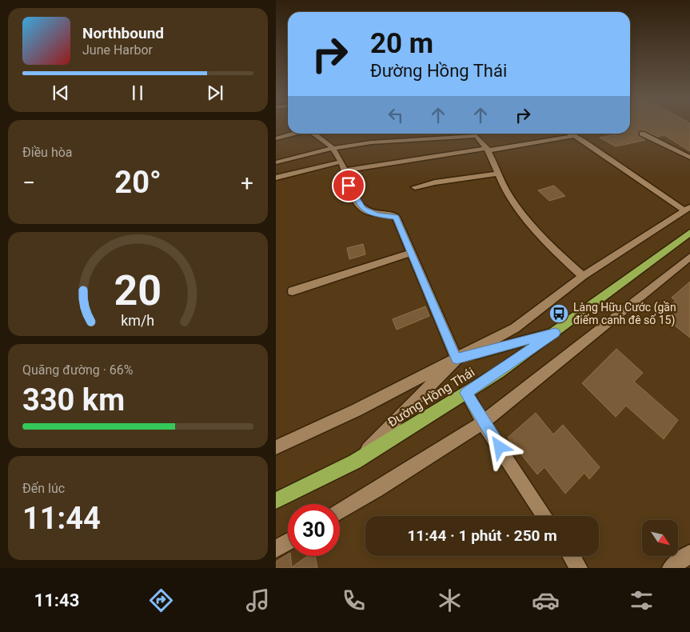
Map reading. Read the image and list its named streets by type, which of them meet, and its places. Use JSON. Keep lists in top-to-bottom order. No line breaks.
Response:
{"streets":{"main road":["Đường Hồng Thái"]},"places":{"bus stop":["Làng Hữu Cước (gần điếm canh đê số 15)"]},"north":"bottom right","page":{"turn":["20 m","Đường Hồng Thái"],"song":["Northbound","June Harbor"],"tile":["Điều hòa",["Quãng đường · 66%","330 km"],["Đến lúc","11:44"]],"heat":["−","20°","+"],"limit":"30","trip":"11:44 · 1 phút · 250 m","tabs":"11:43","gauge":["20","km/h"]}}
